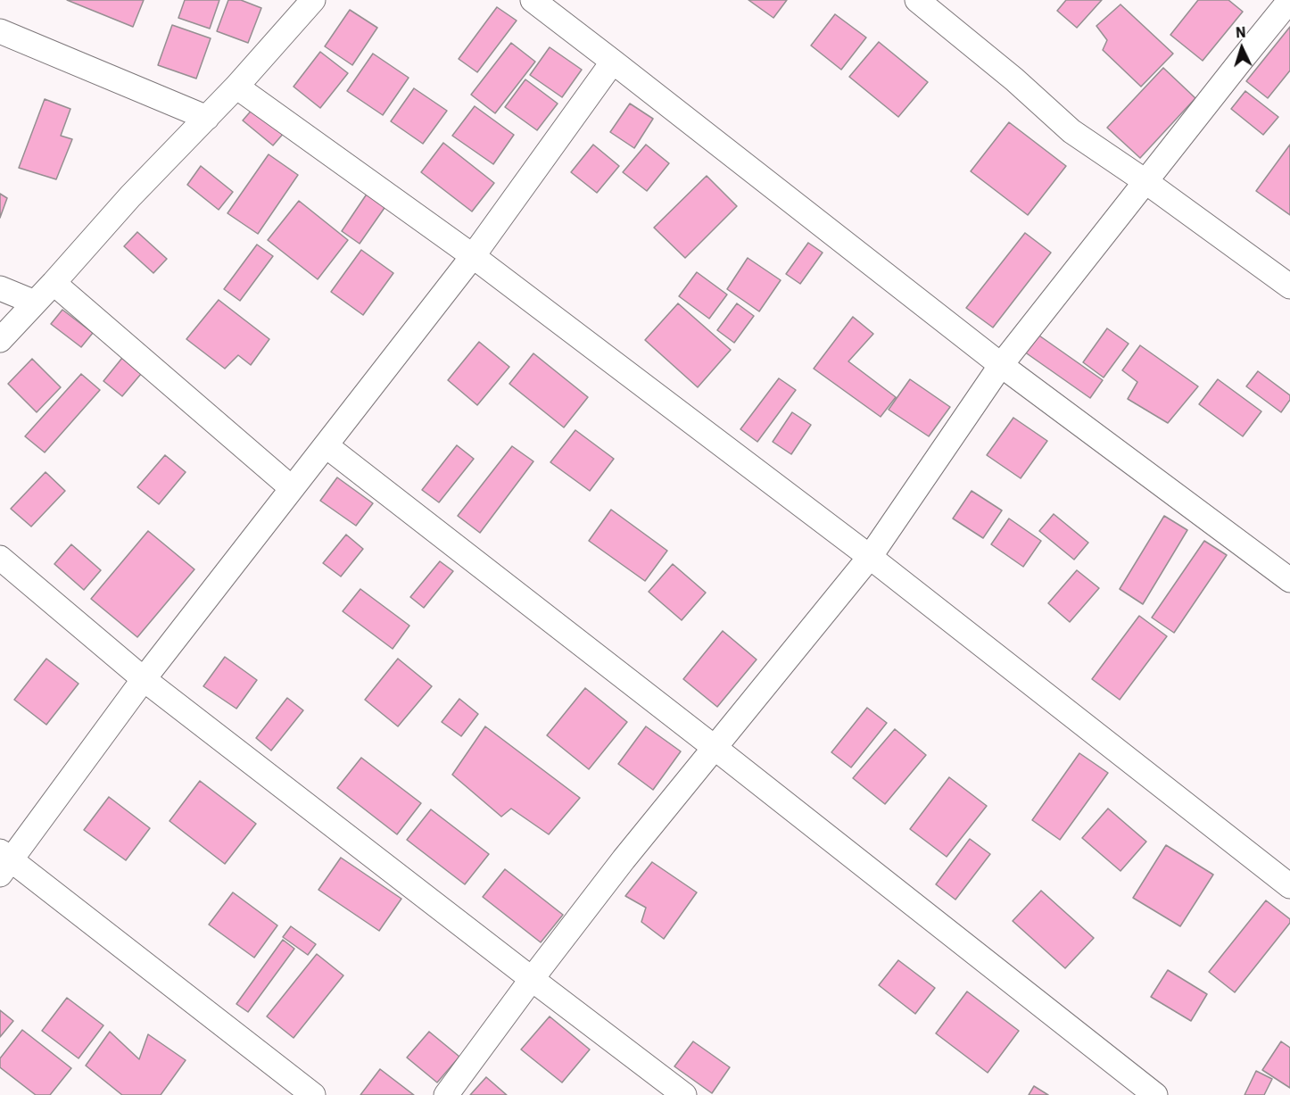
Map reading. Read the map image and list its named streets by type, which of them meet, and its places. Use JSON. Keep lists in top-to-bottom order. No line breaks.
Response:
{"north":"top"}
